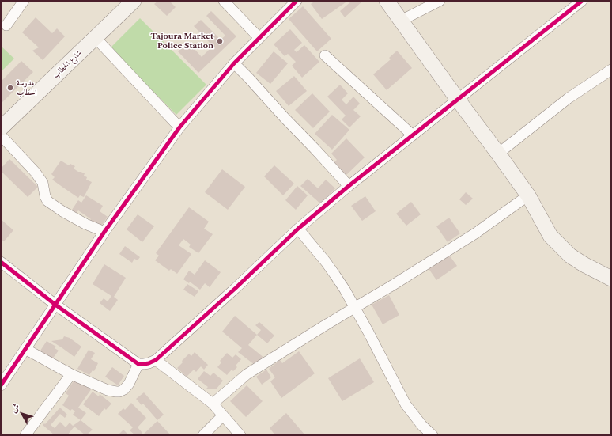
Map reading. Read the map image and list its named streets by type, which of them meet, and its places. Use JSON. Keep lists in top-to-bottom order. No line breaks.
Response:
{"streets":{"street":["شارع الحطاب"]},"places":["Tajoura Market Police Station","مدرسة الحطاب"],"north":"top left"}
